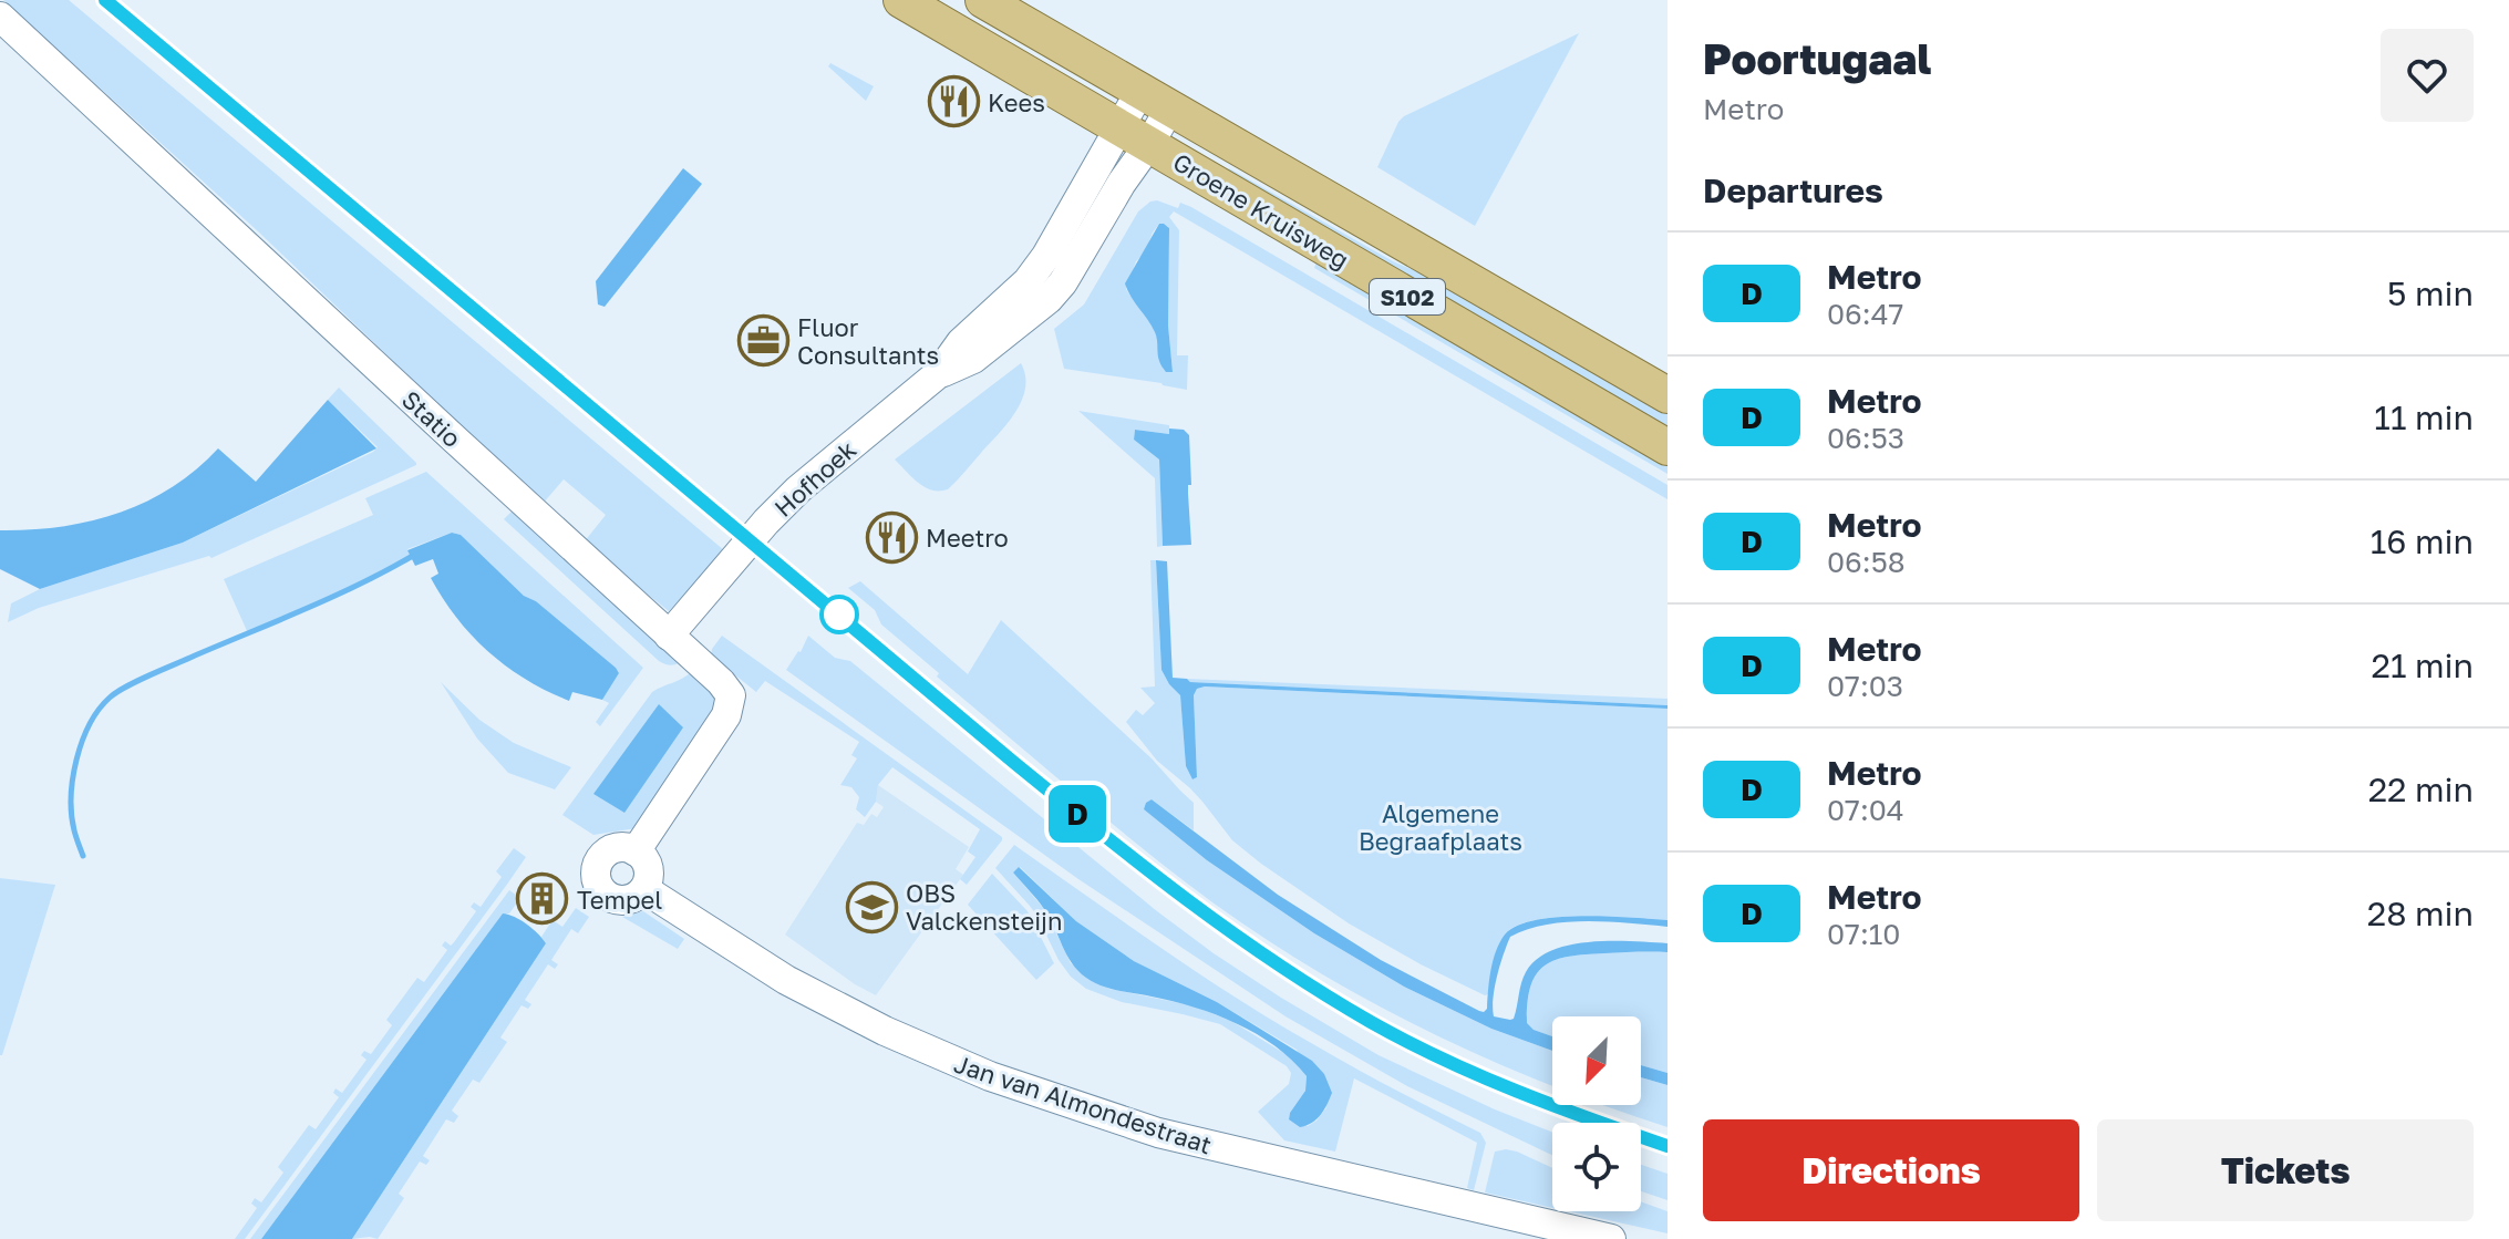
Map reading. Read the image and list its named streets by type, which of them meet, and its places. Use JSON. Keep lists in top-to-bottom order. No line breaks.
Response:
{"streets":{"main road":["Groene Kruisweg","S102"],"street":["Statio","Hofhoek","Jan van Almondestraat"]},"crossings":[["Groene Kruisweg","Hofhoek"],["Statio","Hofhoek"],["Statio","Jan van Almondestraat"]],"parks":["Algemene Begraafplaats"],"places":{"restaurant":["Kees","Meetro"],"office":["Fluor Consultants"],"building":["Tempel"],"school or university":["OBS Valckensteijn"]},"lines":["metro line D"],"north":"bottom left","page":{"on_map":"D","heading":[["Poortugaal","Metro"],"Departures"],"list":[{"mark":"D","name":"Metro","note":"06:47","value":"5 min"},{"mark":"D","name":"Metro","note":"06:53","value":"11 min"},{"mark":"D","name":"Metro","note":"06:58","value":"16 min"},{"mark":"D","name":"Metro","note":"07:03","value":"21 min"},{"mark":"D","name":"Metro","note":"07:04","value":"22 min"},{"mark":"D","name":"Metro","note":"07:10","value":"28 min"}],"buttons":["Directions","Tickets"]}}
